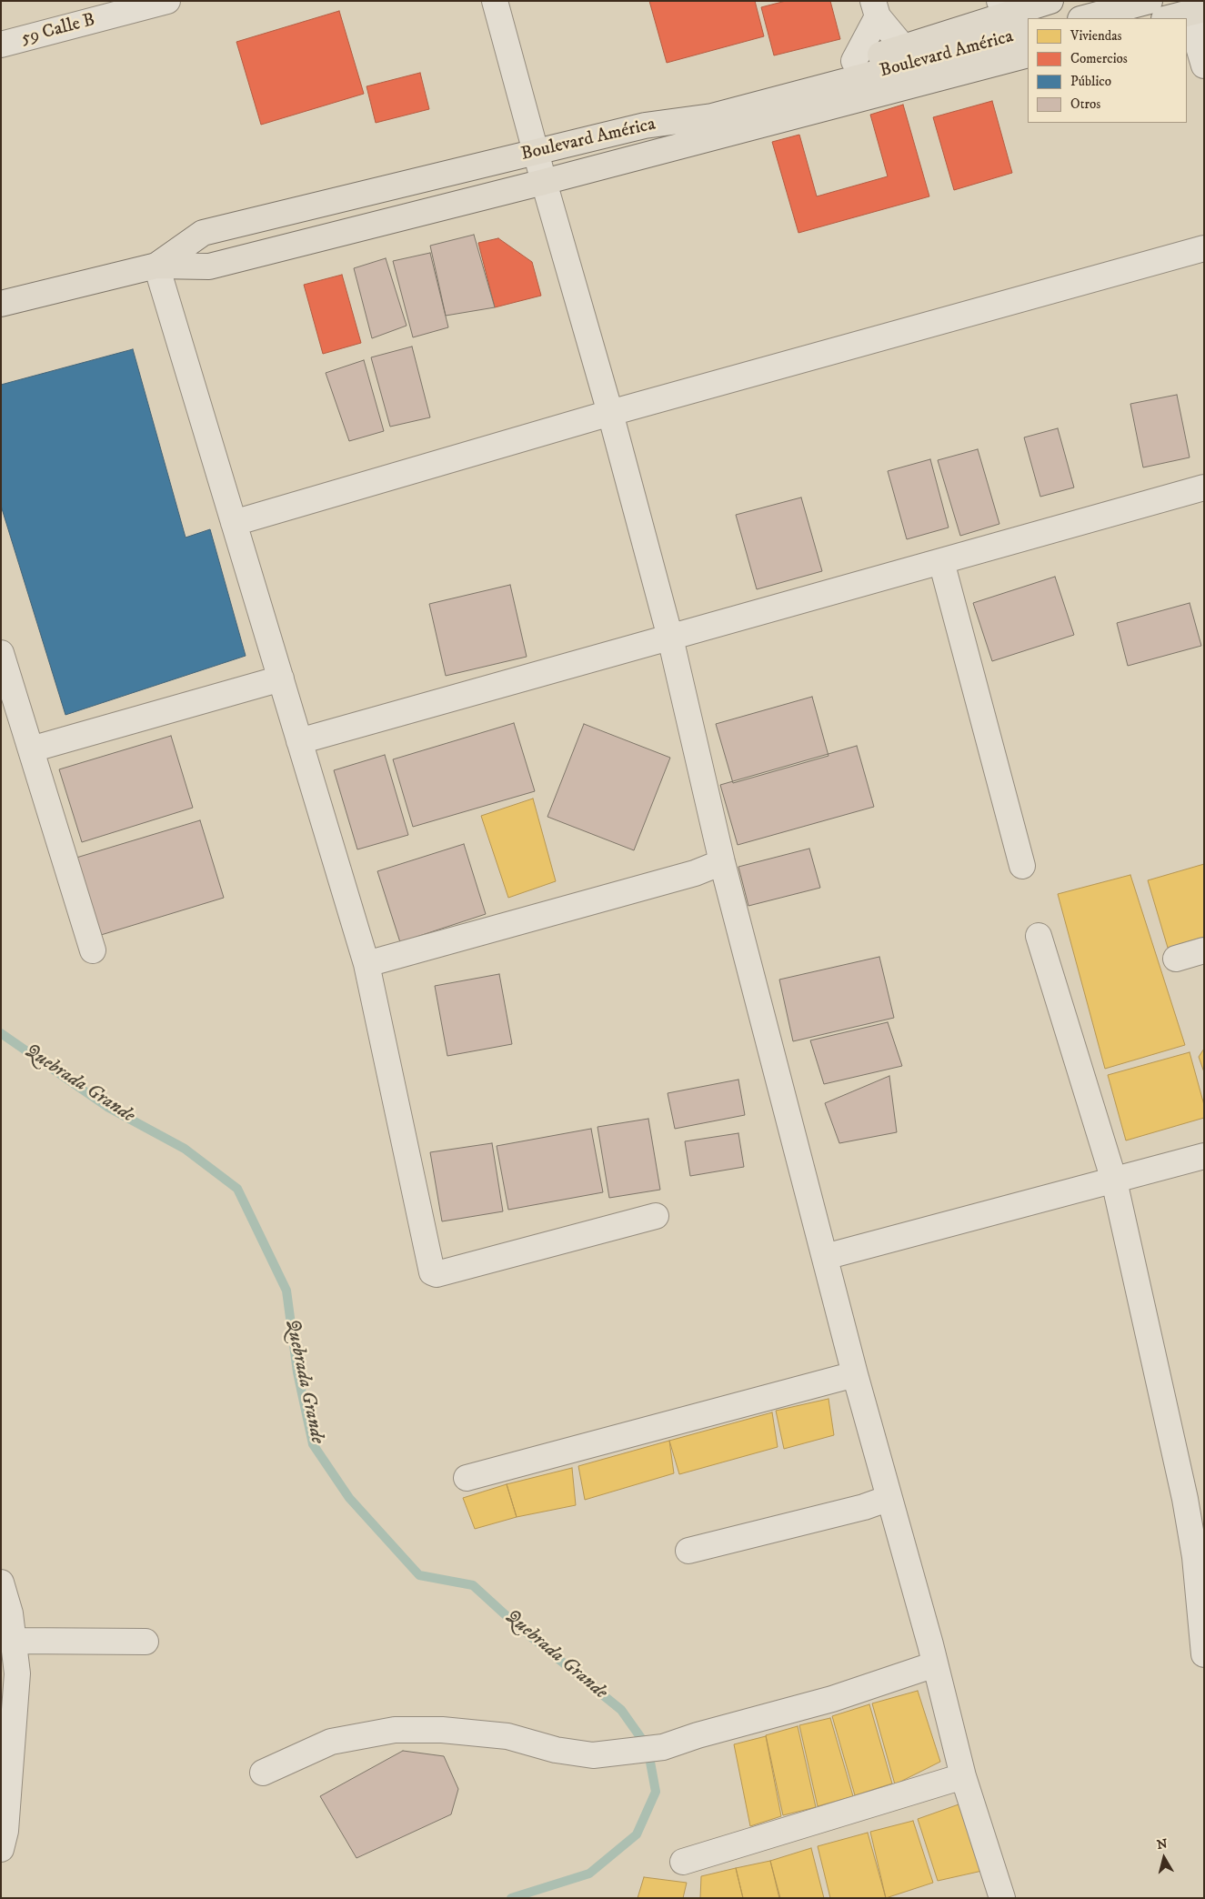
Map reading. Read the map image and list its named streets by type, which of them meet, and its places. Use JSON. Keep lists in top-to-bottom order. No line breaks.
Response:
{"streets":{"main road":["Boulevard América"],"street":["59 Calle B"]},"water":["Quebrada Grande"],"legend":["Viviendas","Comercios","Público","Otros"],"north":"top"}
